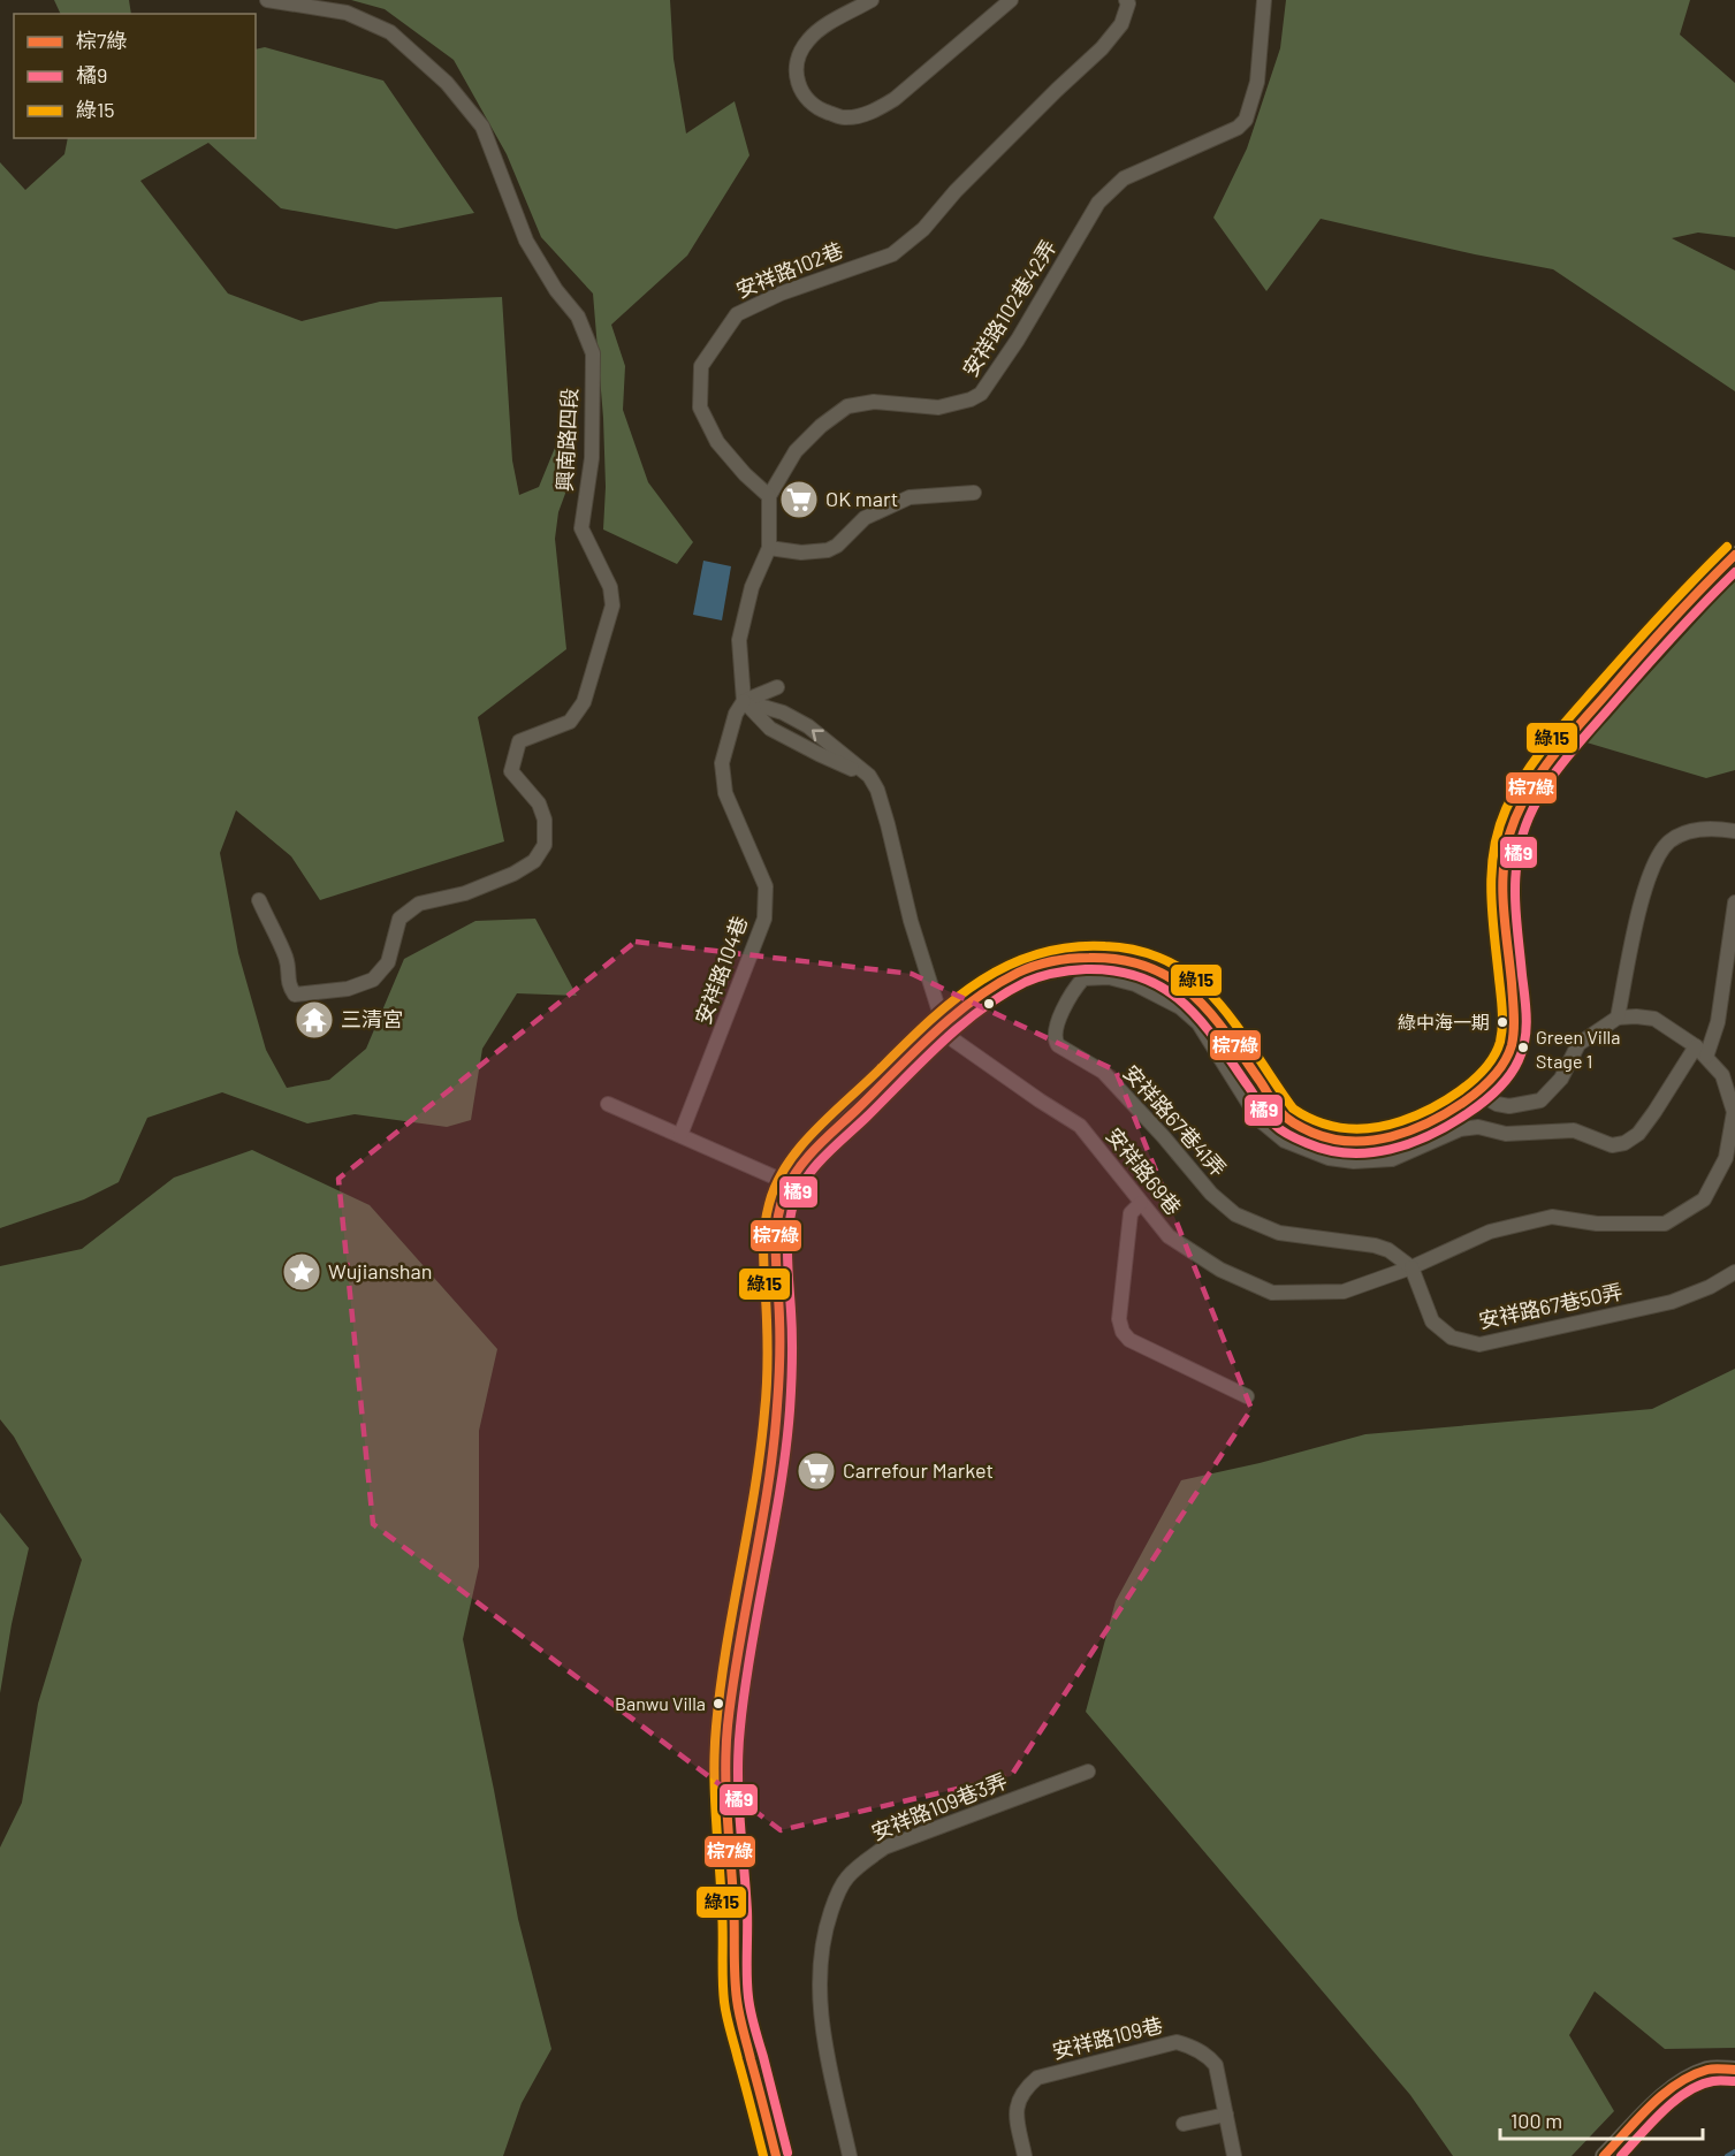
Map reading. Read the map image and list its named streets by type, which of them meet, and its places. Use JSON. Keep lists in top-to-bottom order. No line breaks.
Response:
{"streets":{"street":["安祥路102巷","安祥路102巷42弄","興南路四段","安祥路104巷","安祥路67巷41弄","安祥路69巷","安祥路67巷50弄","安祥路109巷3弄","安祥路109巷"]},"crossings":[["安祥路102巷","安祥路102巷42弄"],["安祥路67巷41弄","安祥路69巷"],["安祥路67巷41弄","安祥路67巷50弄"],["安祥路69巷","安祥路67巷50弄"]],"places":{"supermarket":["OK mart","Carrefour Market"],"temple":["三清宮"],"other":["綠中海一期","Green Villa Stage 1","Banwu Villa"],"place":["Wujianshan"]},"lines":["transit line 綠15","transit line 棕7綠","transit line 橘9"],"legend":["棕7綠","橘9","綠15"],"scale_bar":"100 m"}
